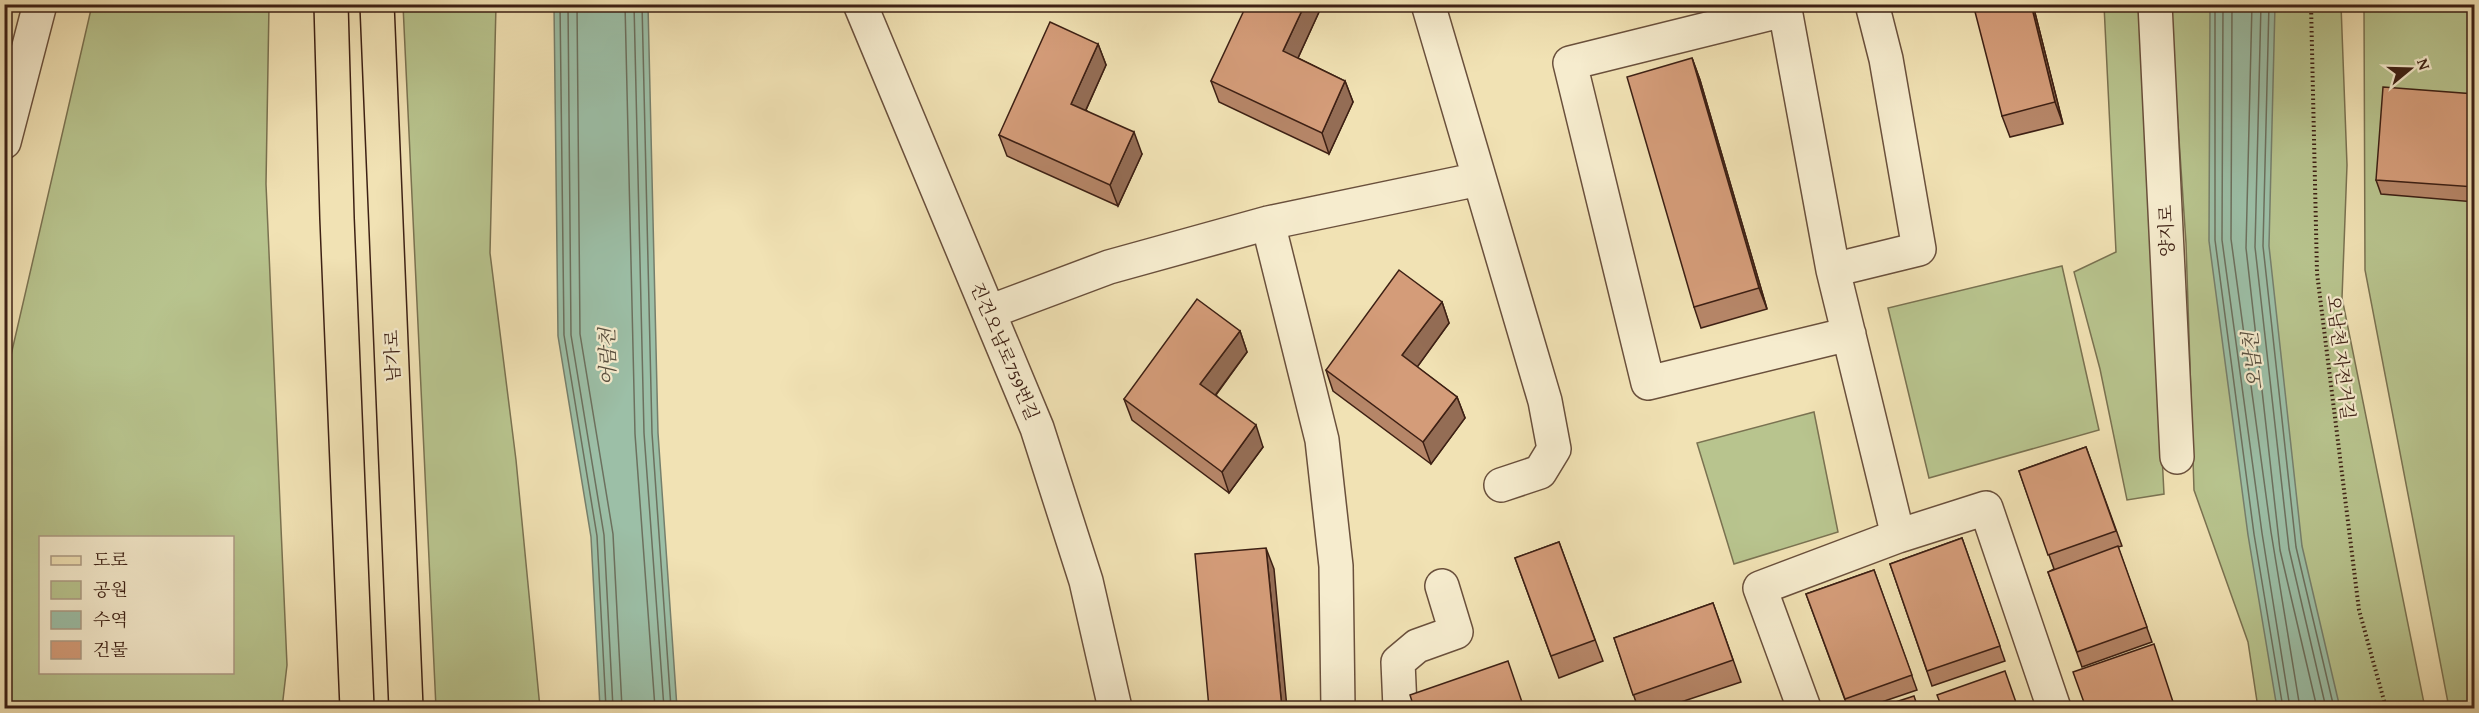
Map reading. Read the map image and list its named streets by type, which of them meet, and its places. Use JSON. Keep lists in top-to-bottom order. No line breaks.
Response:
{"streets":{"main road":["남가로"],"street":["양지로","진건오남로759번길"],"path":["오남천 자전거길"]},"water":["어람천","오남천"],"legend":["도로","공원","수역","건물"],"north":"right"}
